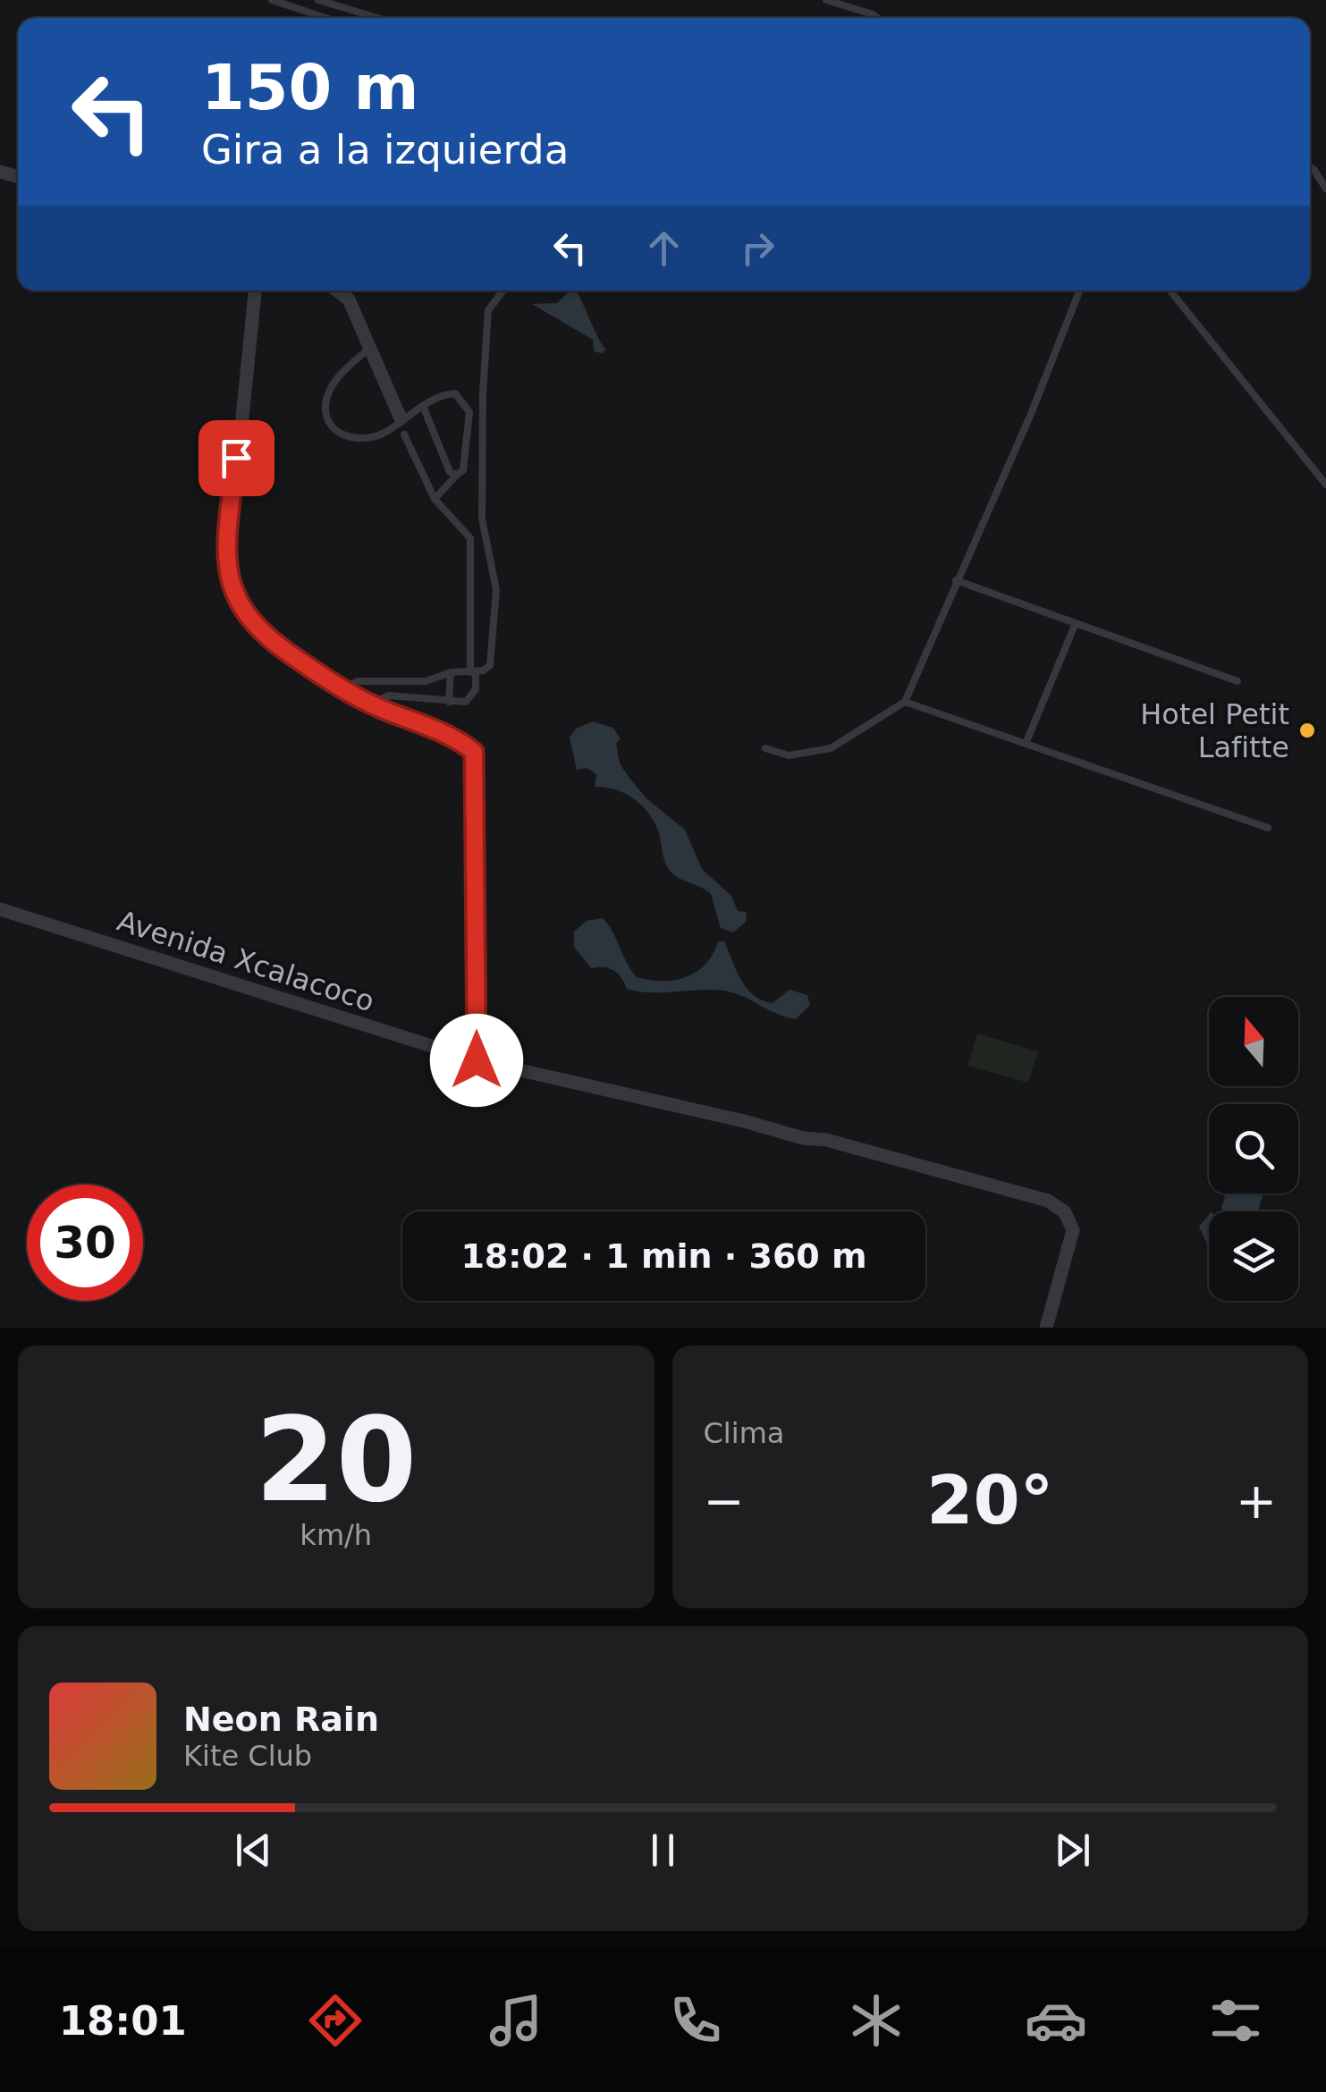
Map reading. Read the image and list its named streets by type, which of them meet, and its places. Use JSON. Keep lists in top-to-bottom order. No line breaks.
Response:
{"streets":{"street":["Avenida Xcalacoco"]},"places":["Hotel Petit Lafitte"],"north":"top","page":{"turn":["150 m","Gira a la izquierda"],"limit":"30","trip":"18:02 · 1 min · 360 m","tile":[["20","km/h"],"Clima"],"heat":["−","20°","+"],"song":["Neon Rain","Kite Club"],"tabs":"18:01"}}
